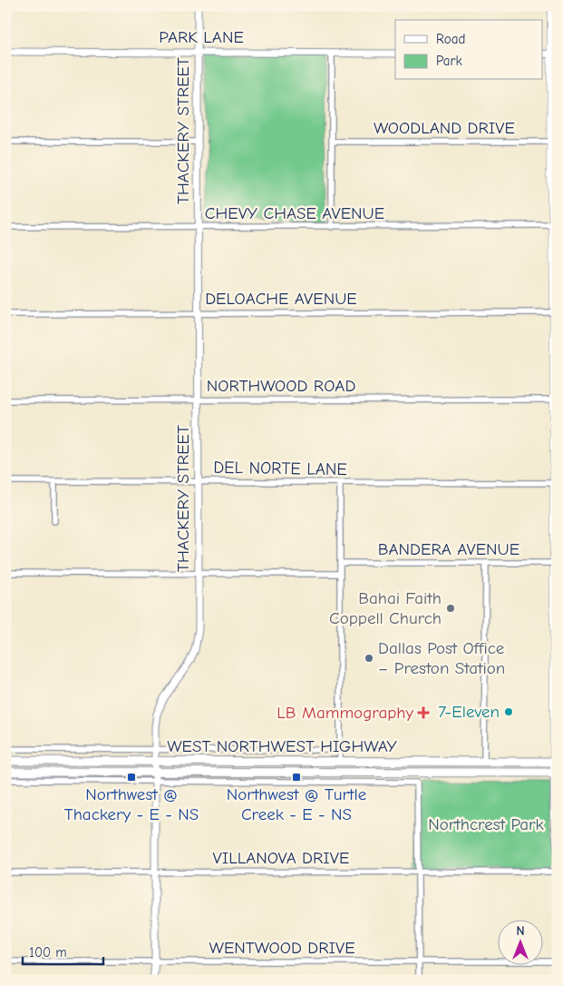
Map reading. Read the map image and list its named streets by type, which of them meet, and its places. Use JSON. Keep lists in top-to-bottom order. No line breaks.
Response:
{"streets":{"main road":["WEST NORTHWEST HIGHWAY"],"street":["PARK LANE","WOODLAND DRIVE","THACKERY STREET","CHEVY CHASE AVENUE","DELOACHE AVENUE","NORTHWOOD ROAD","DEL NORTE LANE","BANDERA AVENUE","VILLANOVA DRIVE","WENTWOOD DRIVE"]},"crossings":[["PARK LANE","THACKERY STREET"],["THACKERY STREET","CHEVY CHASE AVENUE"],["THACKERY STREET","DELOACHE AVENUE"],["THACKERY STREET","NORTHWOOD ROAD"],["THACKERY STREET","DEL NORTE LANE"],["THACKERY STREET","WEST NORTHWEST HIGHWAY"],["THACKERY STREET","VILLANOVA DRIVE"],["THACKERY STREET","WENTWOOD DRIVE"]],"parks":["Northcrest Park"],"places":{"other":["Bahai Faith Coppell Church","Dallas Post Office – Preston Station","7-Eleven"],"health":["LB Mammography"],"transit":["Northwest @ Thackery - E - NS","Northwest @ Turtle Creek - E - NS"]},"legend":["Road","Park"],"scale_bar":"100 m","north":"top"}
